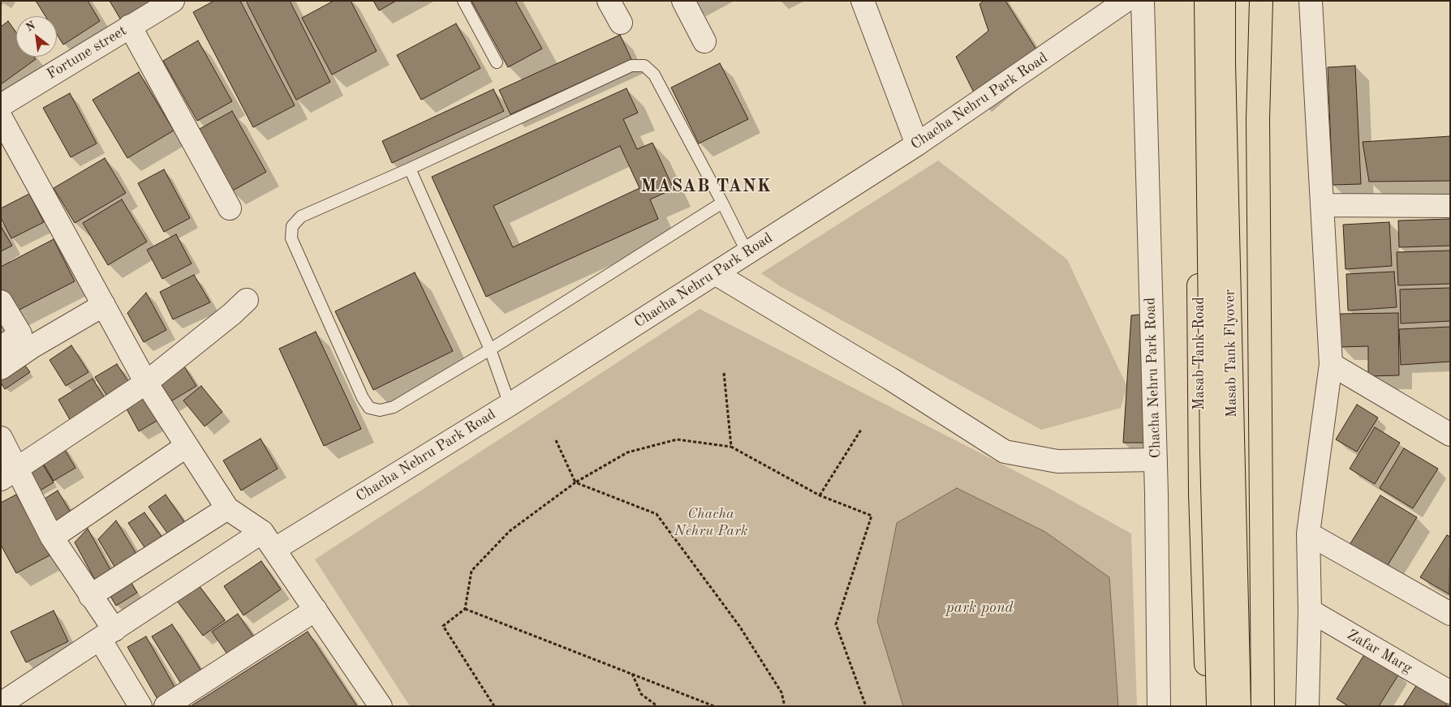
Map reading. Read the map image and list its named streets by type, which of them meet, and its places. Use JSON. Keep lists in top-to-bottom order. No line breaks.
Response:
{"streets":{"main road":["Masab Tank Road","Masab Tank Flyover"],"street":["Fortune street","Chacha Nehru Park Road","Zafar Marg"]},"districts":["MASAB TANK"],"water":["park pond"],"parks":["Chacha Nehru Park"],"north":"top left"}
